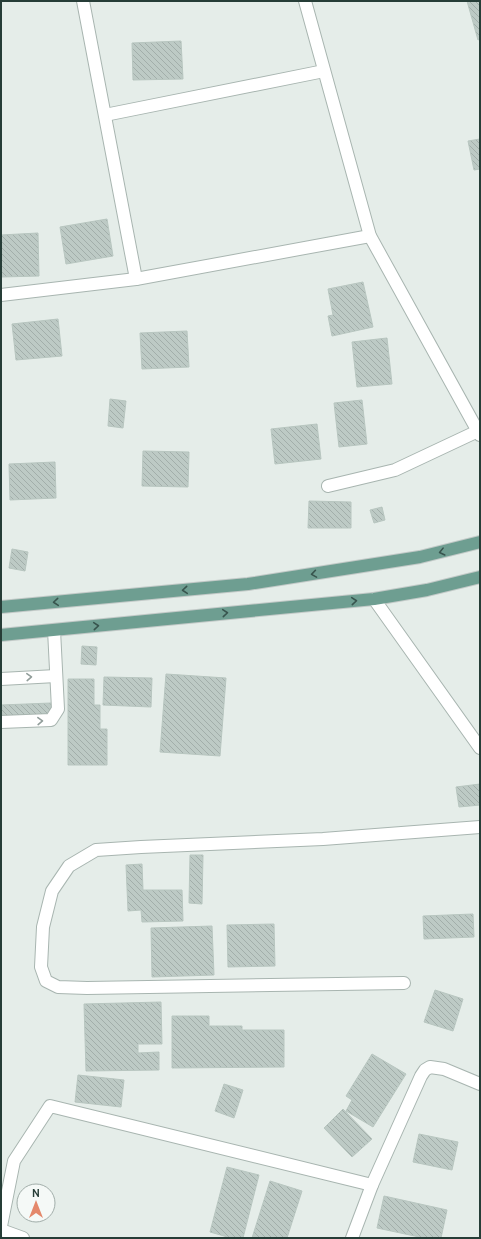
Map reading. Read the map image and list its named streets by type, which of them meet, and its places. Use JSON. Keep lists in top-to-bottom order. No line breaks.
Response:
{"north":"top"}
